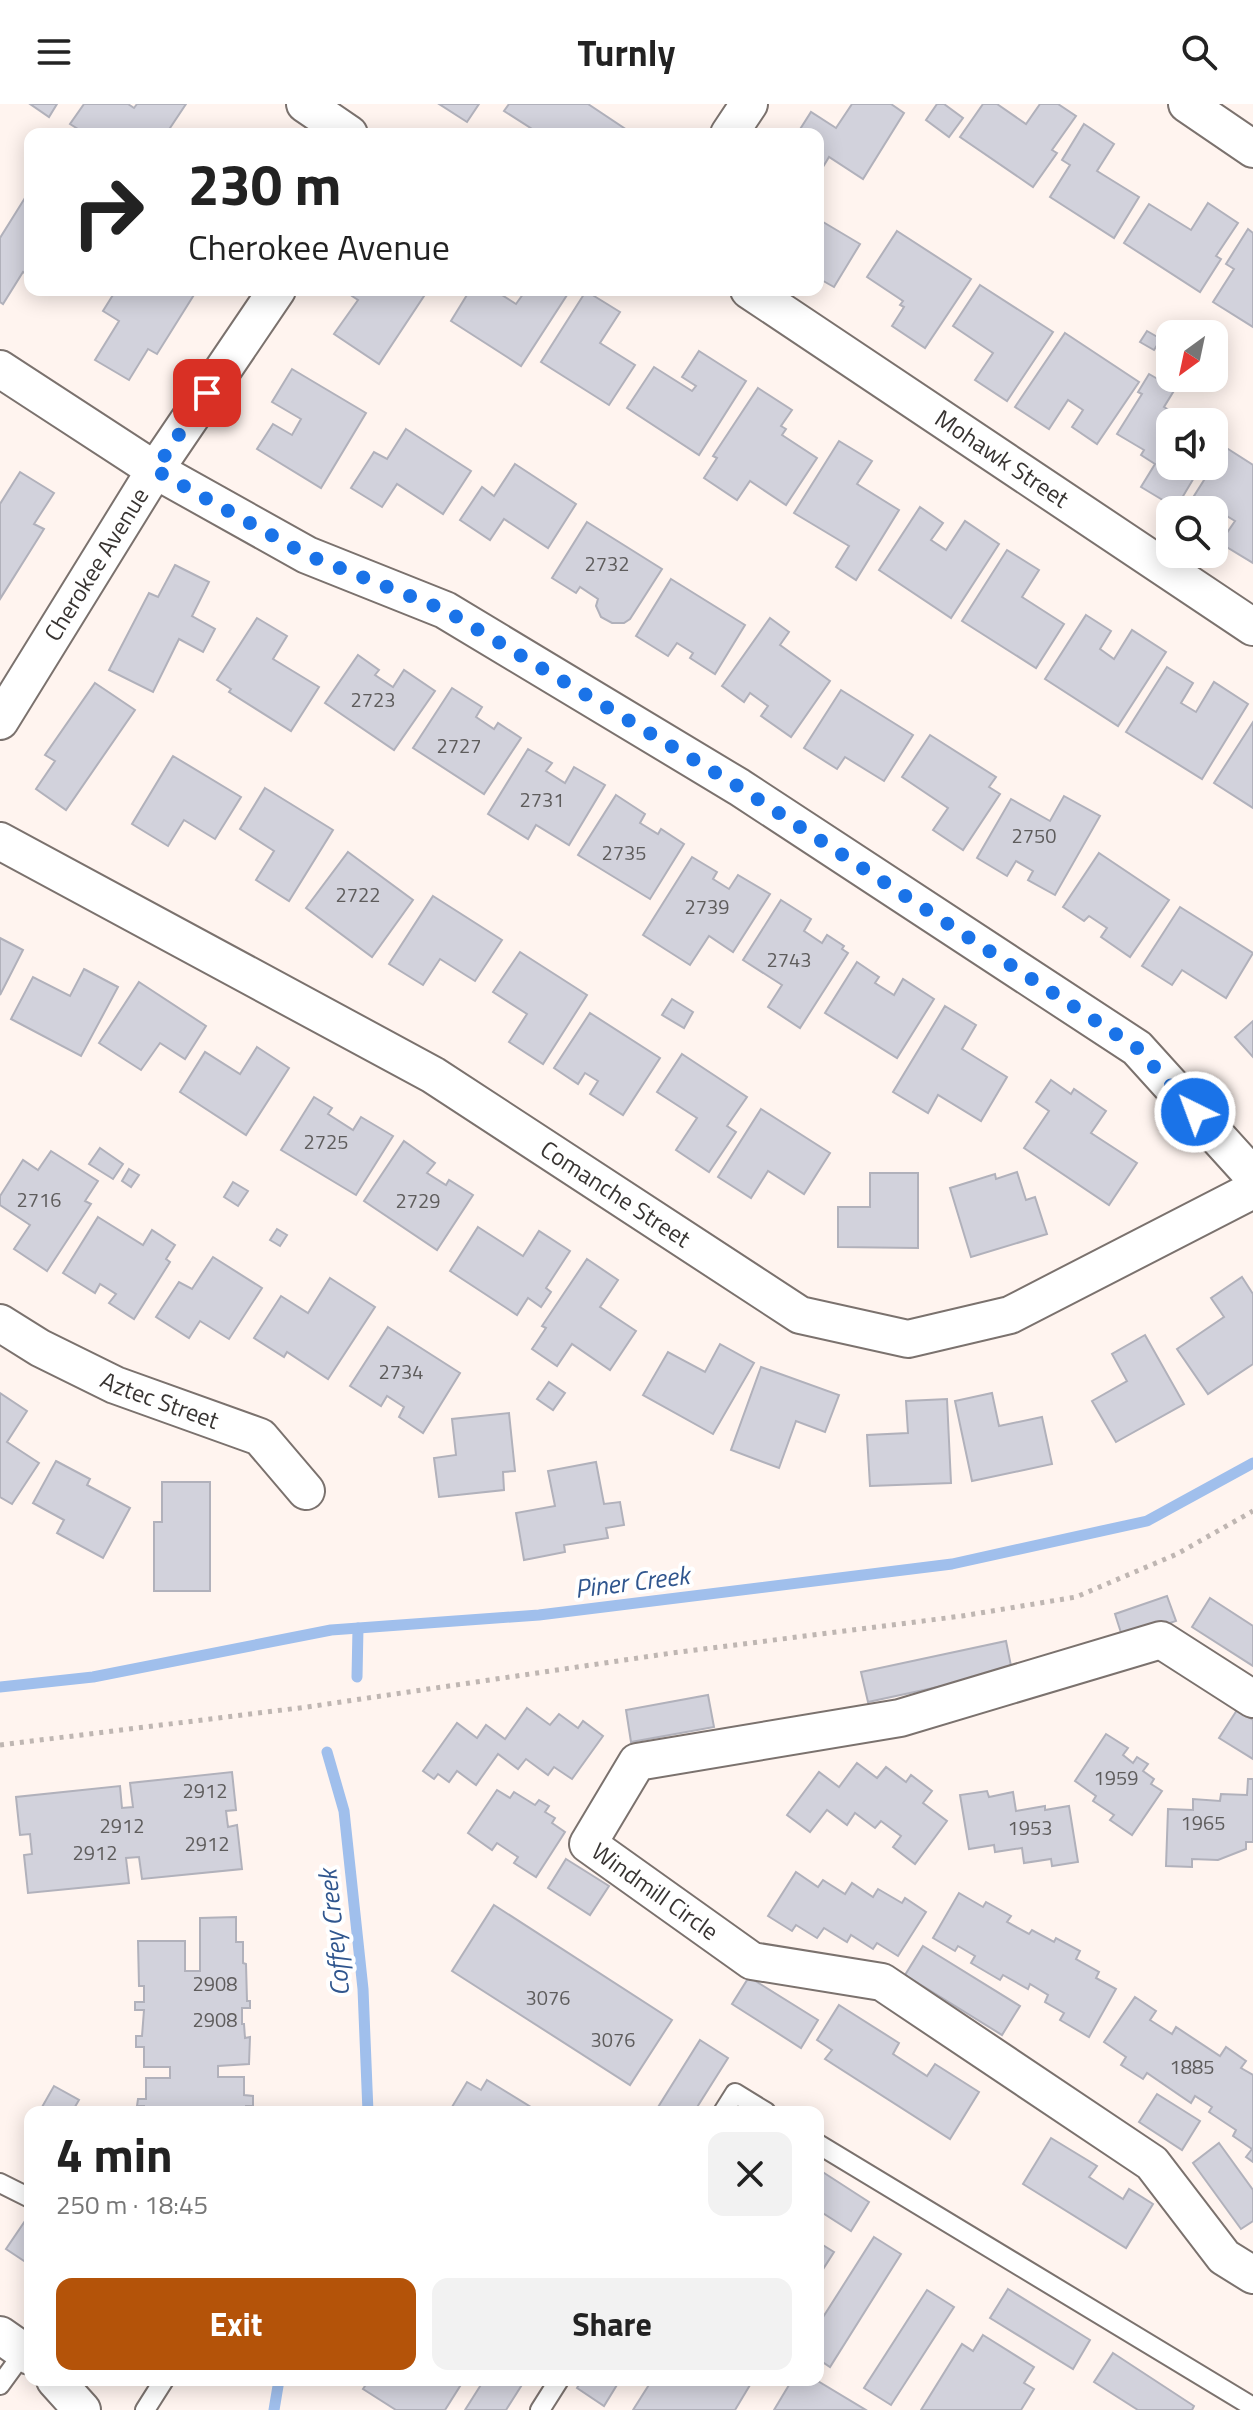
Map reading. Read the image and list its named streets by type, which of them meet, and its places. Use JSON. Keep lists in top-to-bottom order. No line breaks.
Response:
{"streets":{"street":["Mohawk Street","Cherokee Avenue","Comanche Street","Aztec Street","Windmill Circle"]},"water":["Piner Creek","Coffey Creek"],"house_numbers":["2732","2723","2727","2731","2750","2735","2722","2739","2743","2725","2716","2729","2734","1959","2912","1965","2912","1953","2912","2912","2908","3076","2908","3076","1885"],"north":"bottom left","page":{"header":"Turnly","turn":["230 m","Cherokee Avenue"],"heading":["4 min","250 m · 18:45"],"buttons":["Exit","Share"]}}
